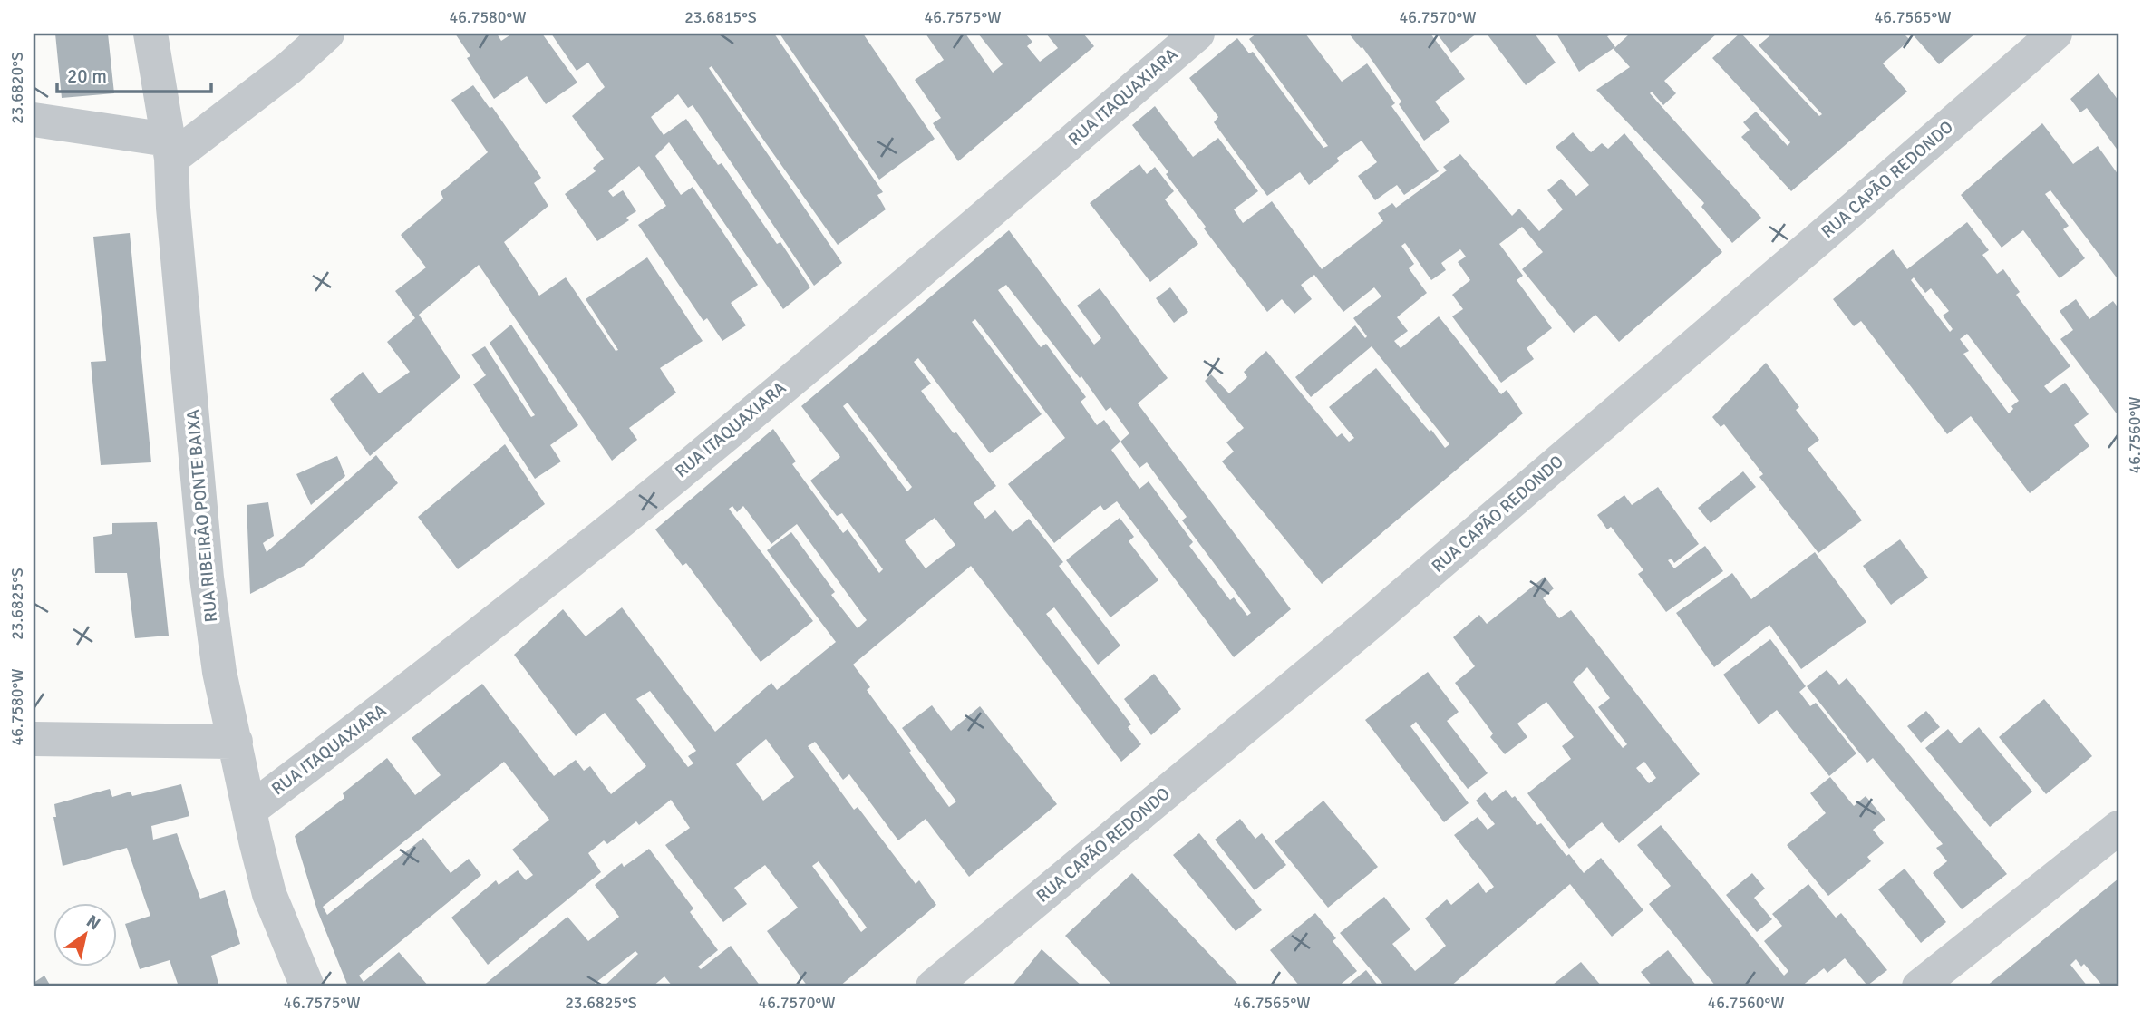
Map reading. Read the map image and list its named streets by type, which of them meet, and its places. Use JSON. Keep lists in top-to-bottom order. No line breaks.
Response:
{"streets":{"street":["RUA ITAQUAXIARA","RUA CAPÃO REDONDO","RUA RIBEIRÃO PONTE BAIXA"]},"crossings":[["RUA ITAQUAXIARA","RUA RIBEIRÃO PONTE BAIXA"]],"scale_bar":"20 m","north":"top right","coordinates":["46.7580°W","23.6815°S","46.7575°W","46.7570°W","46.7565°W","23.6820°S","46.7560°W","23.6825°S"]}
